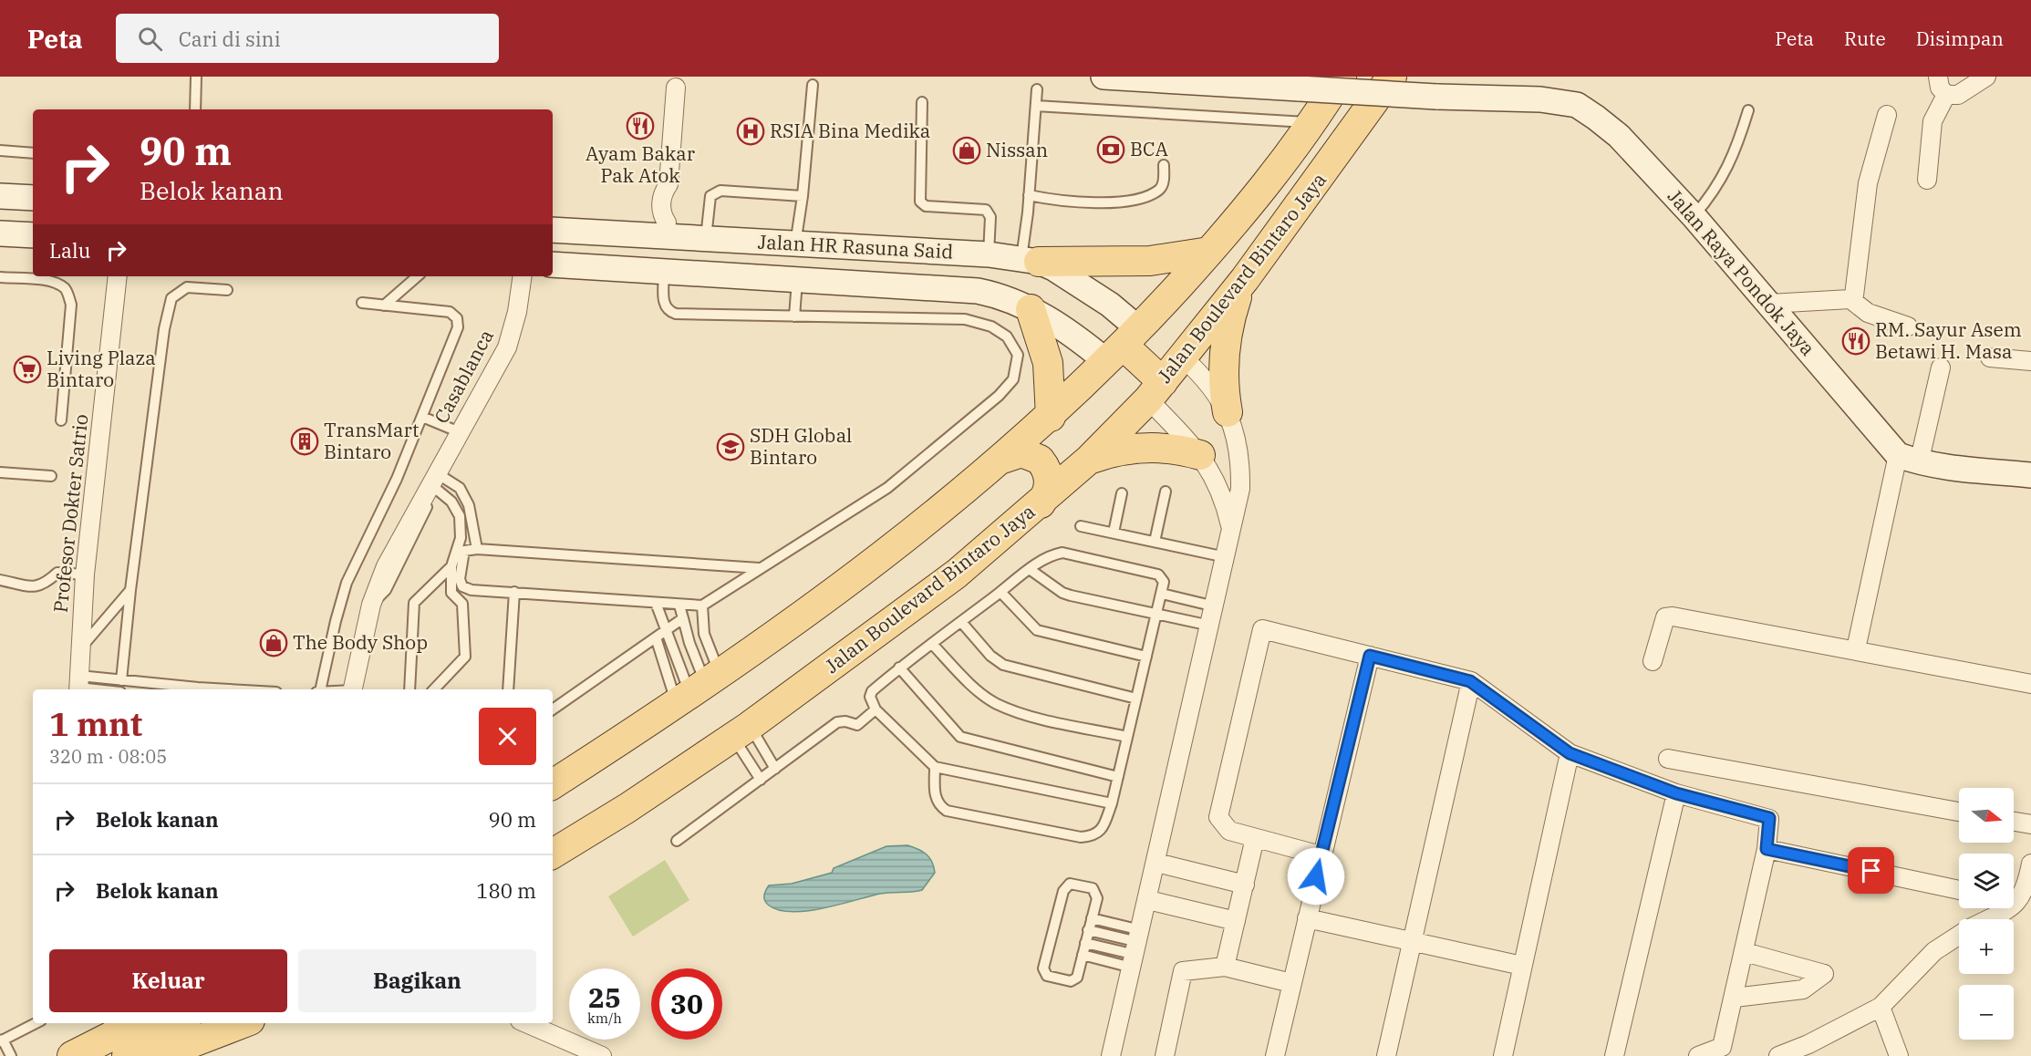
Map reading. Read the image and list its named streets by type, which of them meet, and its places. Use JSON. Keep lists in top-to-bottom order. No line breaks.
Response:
{"streets":{"main road":["Jalan Boulevard Bintaro Jaya"],"street":["Jalan HR Rasuna Said","Jalan Raya Pondok Jaya","Casablanca","Profesor Dokter Satrio"]},"crossings":[["Jalan HR Rasuna Said","Jalan Boulevard Bintaro Jaya"]],"places":{"restaurant":["Ayam Bakar Pak Atok","RM. Sayur Asem Betawi H. Masa"],"hospital":["RSIA Bina Medika"],"bank":["BCA"],"shop":["Nissan","The Body Shop"],"supermarket":["Living Plaza Bintaro"],"building":["TransMart Bintaro"],"school or university":["SDH Global Bintaro"]},"north":"right","page":{"header":"Peta","search":"Cari di sini","nav":["Peta","Rute","Disimpan"],"turn":["90 m","Belok kanan"],"then":"Lalu","heading":["1 mnt","320 m · 08:05"],"list":[{"name":"Belok kanan","value":"90 m"},{"name":"Belok kanan","value":"180 m"}],"map_buttons":["+","−"],"buttons":["Keluar","Bagikan"],"speed":"25 km/h","limit":"30"}}
